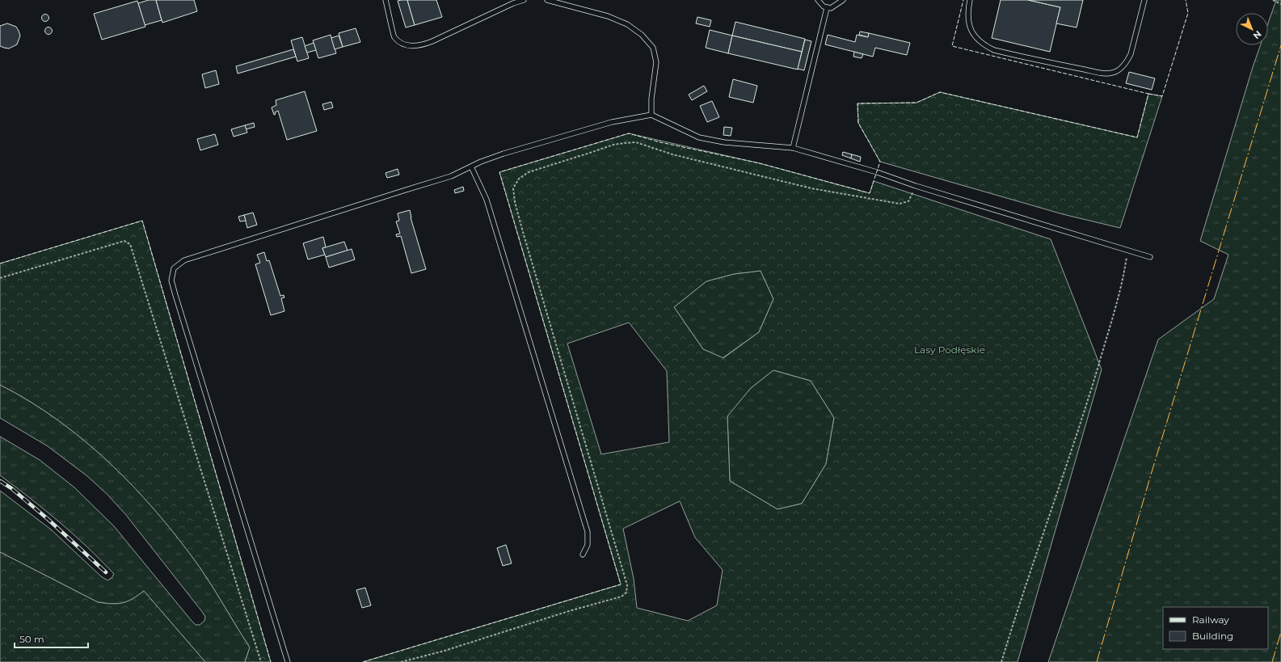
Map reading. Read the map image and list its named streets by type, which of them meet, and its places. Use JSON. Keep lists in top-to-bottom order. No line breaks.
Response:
{"parks":["Lasy Podłęskie"],"legend":["Railway","Building"],"scale_bar":"50 m","north":"bottom right"}
